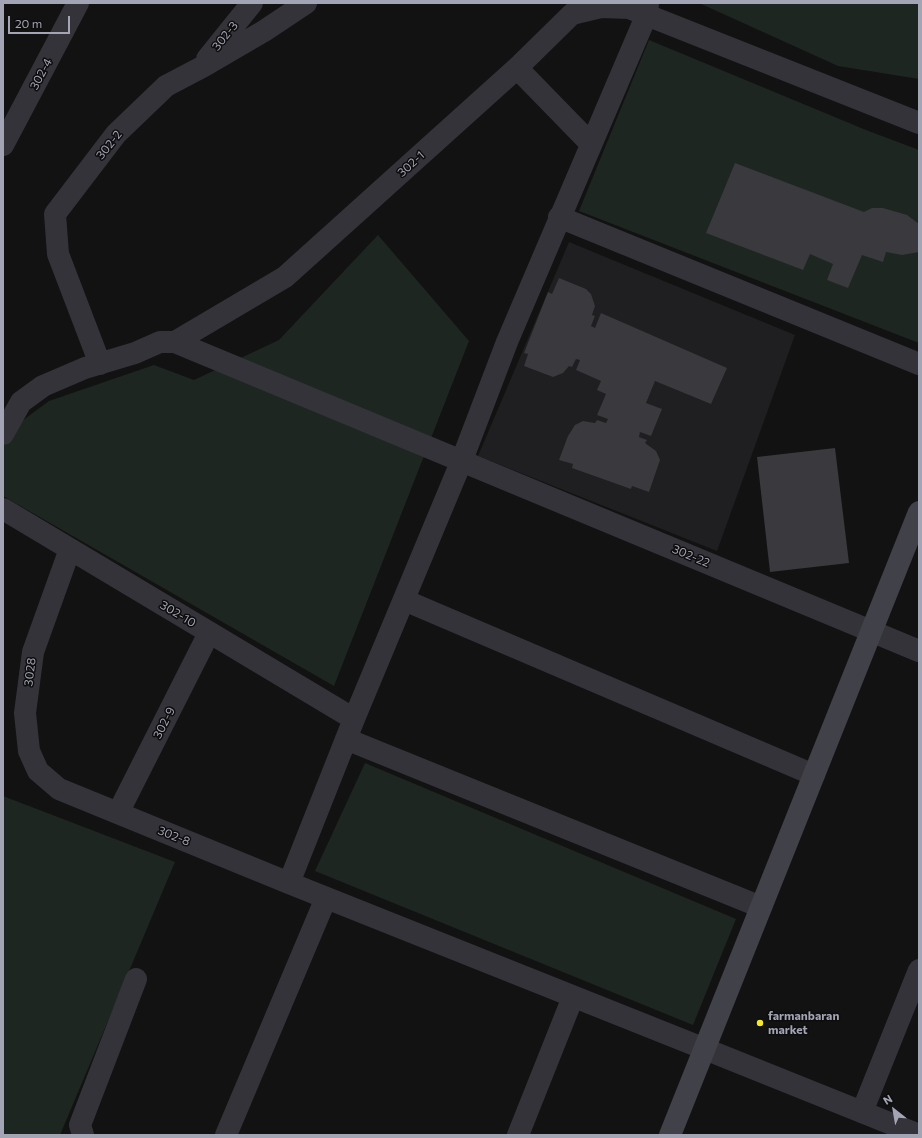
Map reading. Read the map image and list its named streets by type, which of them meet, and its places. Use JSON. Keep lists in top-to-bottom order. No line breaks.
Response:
{"streets":{"street":["302-3","302-4","302-2","302-1","302-22","302-10","3028","302-9","302-8"]},"crossings":[["302-3","302-2"],["302-1","302-22"],["302-10","3028"],["302-10","302-9"],["3028","302-8"],["302-9","302-8"]],"places":["farmanbaran market"],"scale_bar":"20 m","north":"top left"}
